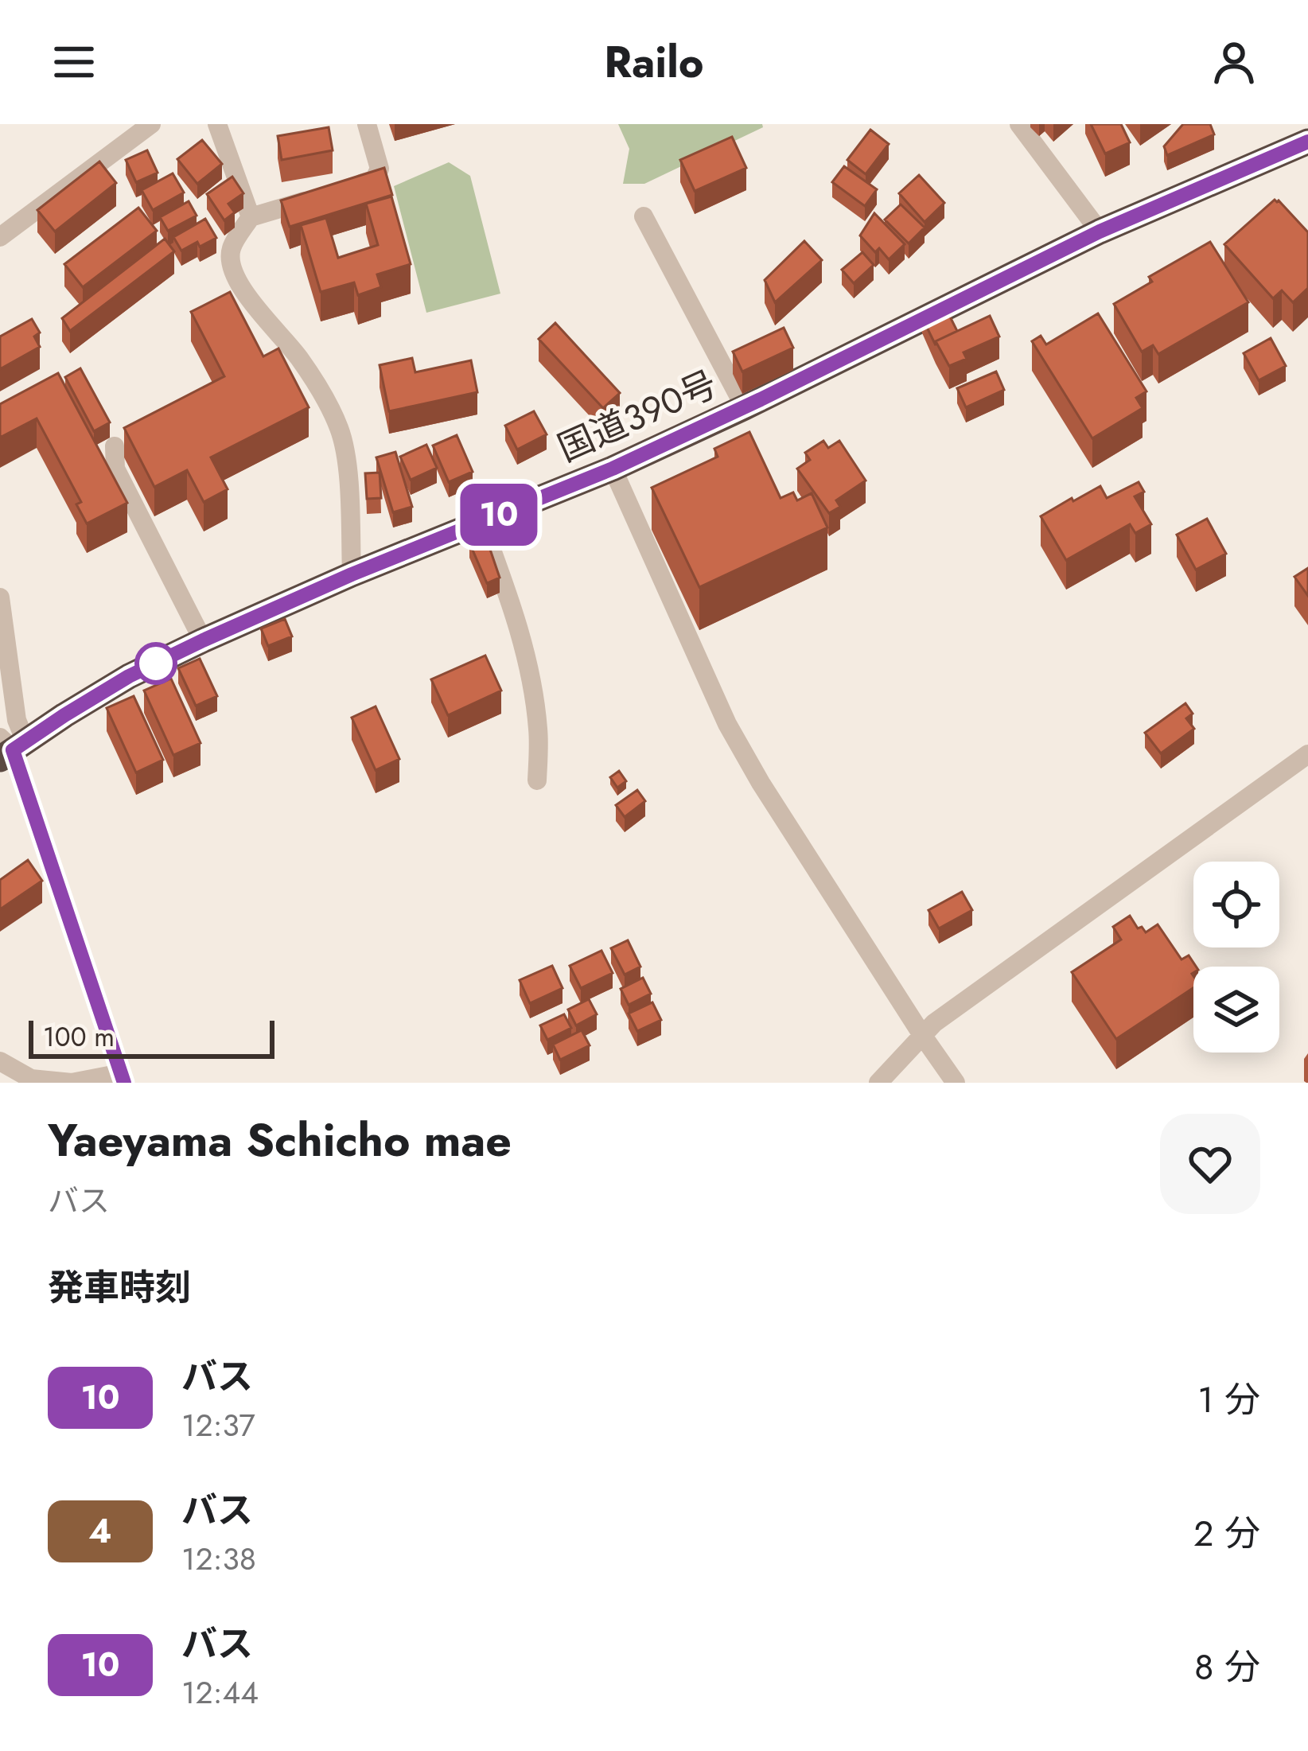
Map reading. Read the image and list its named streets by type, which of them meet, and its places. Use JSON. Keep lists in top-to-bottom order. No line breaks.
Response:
{"streets":{"highway":["国道390号"]},"lines":["bus line 10"],"scale_bar":"100 m","page":{"header":"Railo","on_map":"10","scale":"100 m","heading":[["Yaeyama Schicho mae","バス"],"発車時刻"],"list":[{"mark":"10","name":"バス","note":"12:37","value":"1 分"},{"mark":"4","name":"バス","note":"12:38","value":"2 分"},{"mark":"10","name":"バス","note":"12:44","value":"8 分"}]}}
